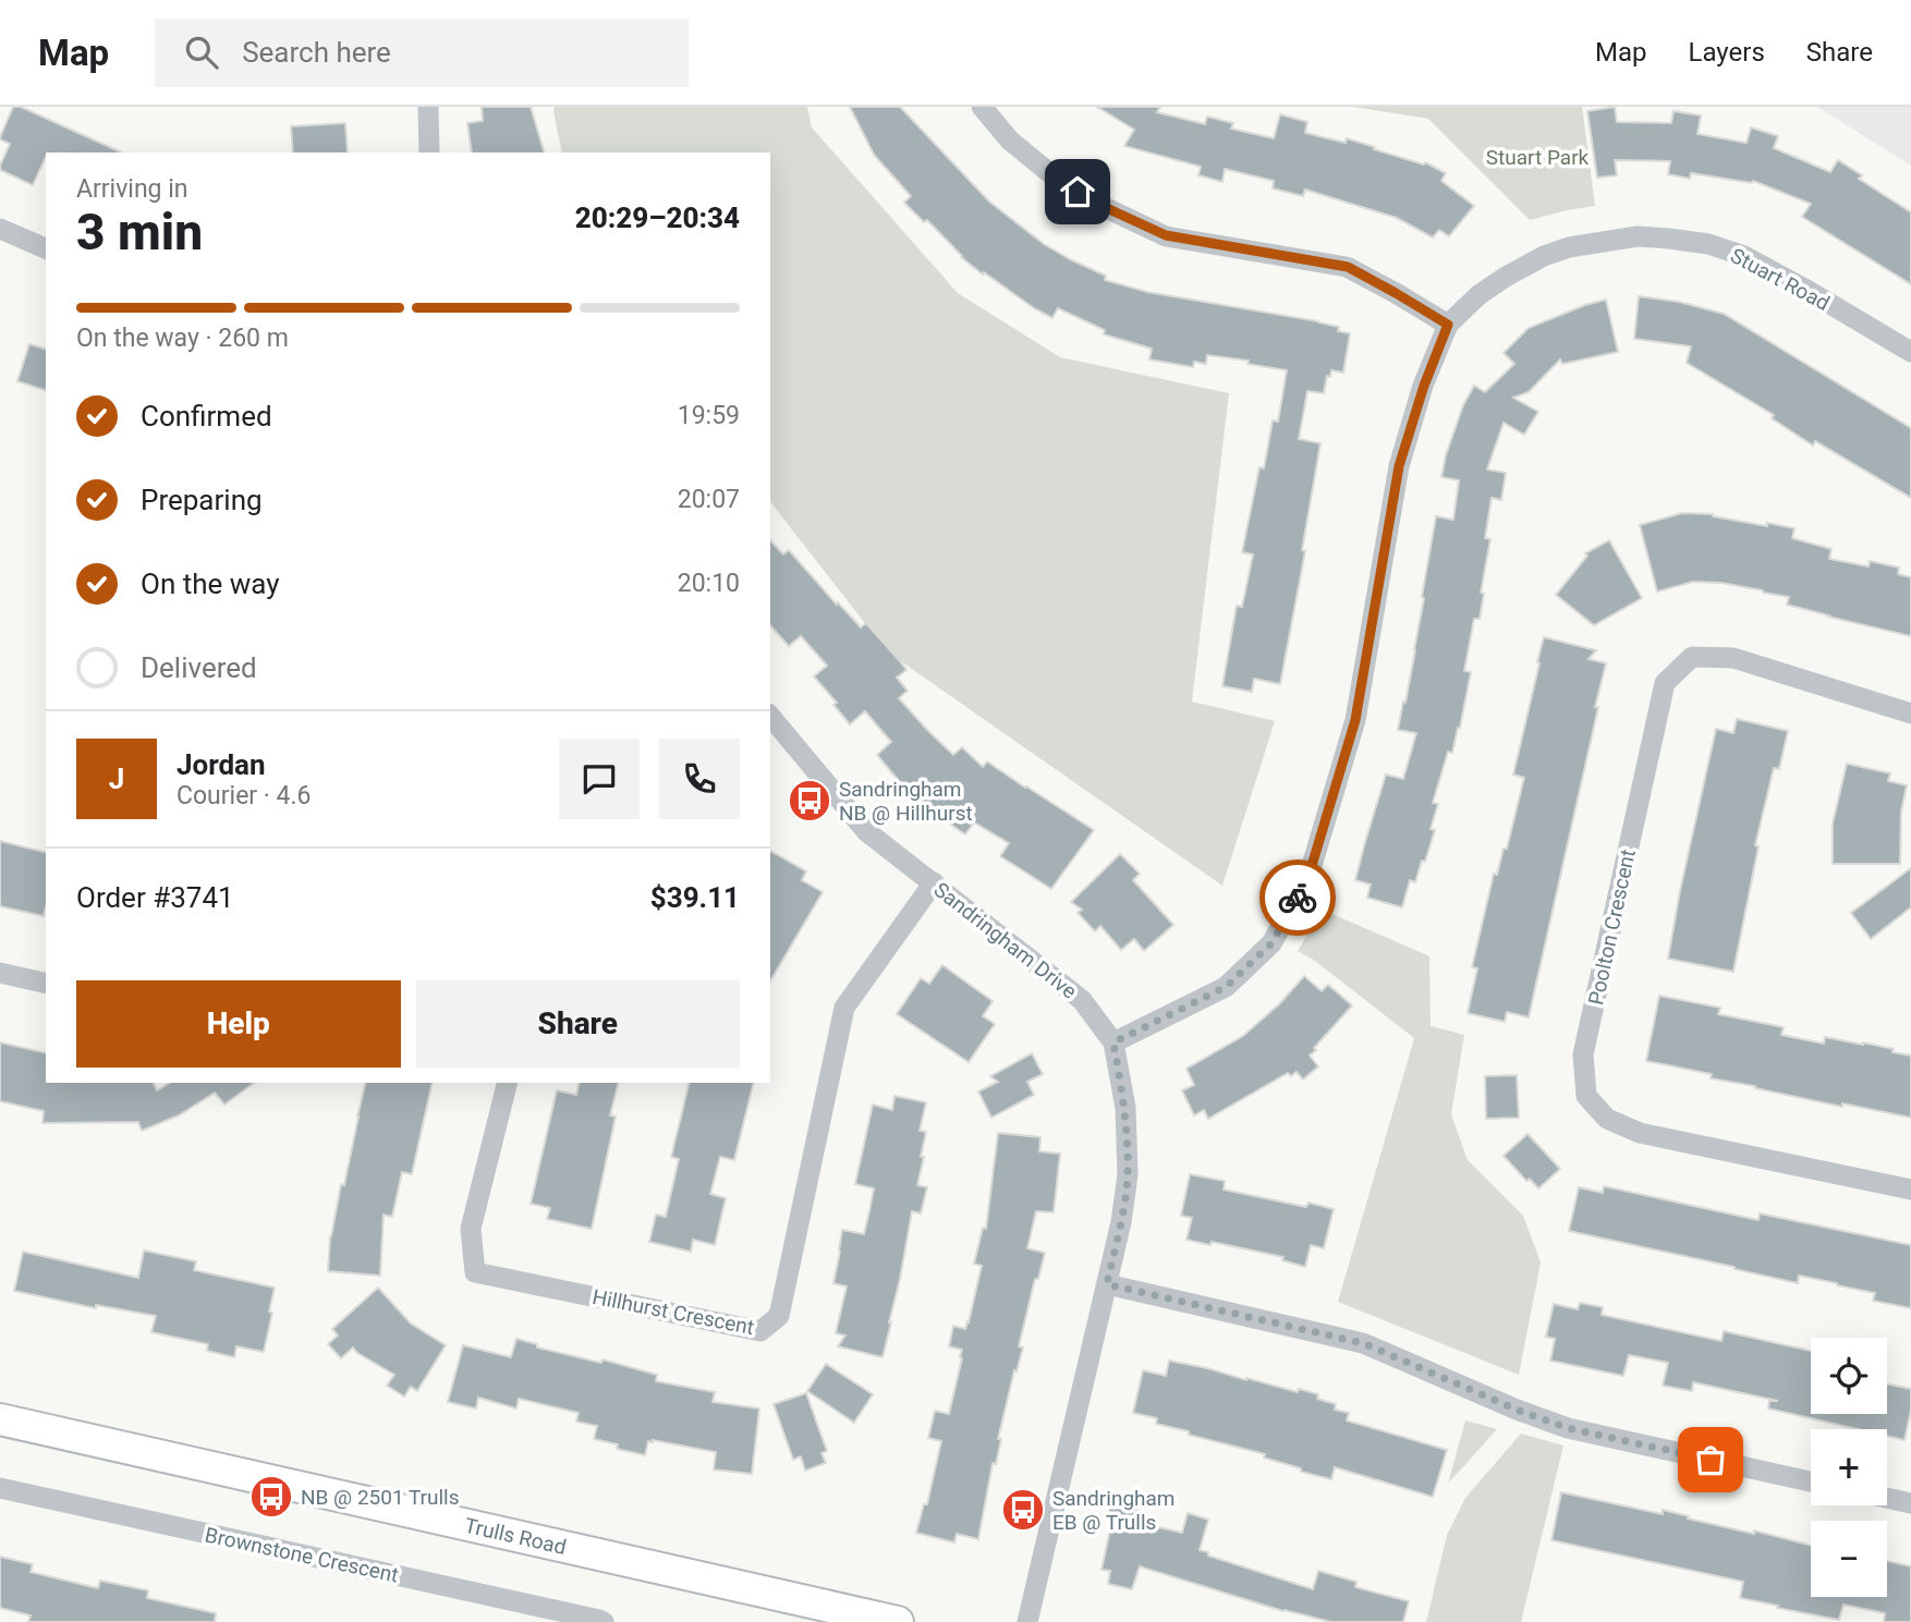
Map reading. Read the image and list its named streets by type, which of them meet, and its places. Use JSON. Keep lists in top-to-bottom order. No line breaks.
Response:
{"streets":{"street":["Stuart Road","Poolton Crescent","Sandringham Drive","Hillhurst Crescent","Trulls Road","Brownstone Crescent"]},"crossings":[["Stuart Road","Sandringham Drive"],["Sandringham Drive","Hillhurst Crescent"]],"parks":["Stuart Park"],"places":{"bus stop":["Sandringham NB @ Hillhurst","NB @ 2501 Trulls","Sandringham EB @ Trulls"]},"page":{"header":"Map","search":"Search here","nav":["Map","Layers","Share"],"heading":["3 min","Arriving in","20:29–20:34"],"panel":["Jordan","Courier · 4.6","Order #3741","$39.11"],"bar":"On the way · 260 m","list":[["Confirmed","19:59"],["Preparing","20:07"],["On the way","20:10"],"Delivered"],"round":"J","buttons":["Help","Share"],"map_buttons":["+","−"]}}
